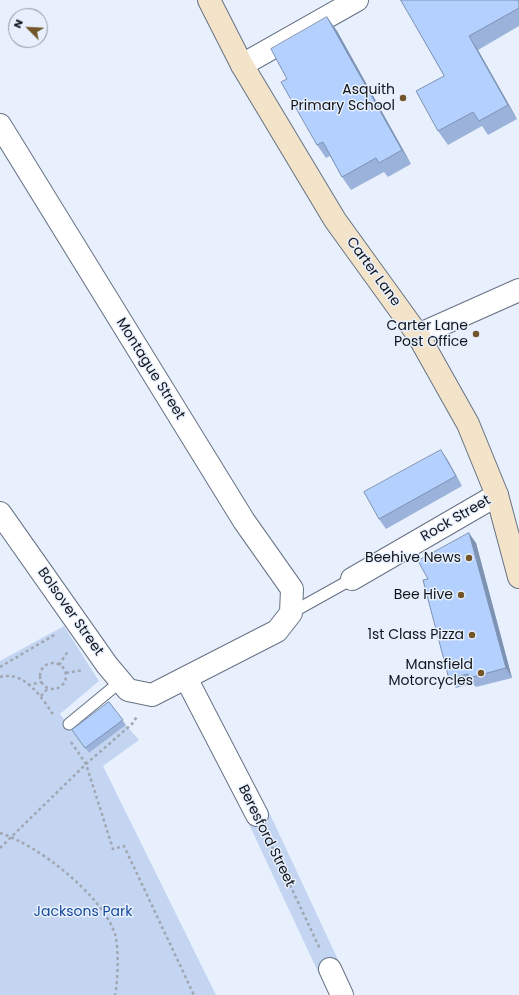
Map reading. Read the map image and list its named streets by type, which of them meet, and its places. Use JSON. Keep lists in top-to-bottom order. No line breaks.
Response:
{"streets":{"main road":["Carter Lane"],"street":["Montague Street","Rock Street","Bolsover Street","Beresford Street"]},"crossings":[["Carter Lane","Rock Street"]],"parks":["Jacksons Park"],"places":["Asquith Primary School","Carter Lane Post Office","Beehive News","Bee Hive","1st Class Pizza","Mansfield Motorcycles"],"north":"top left"}
